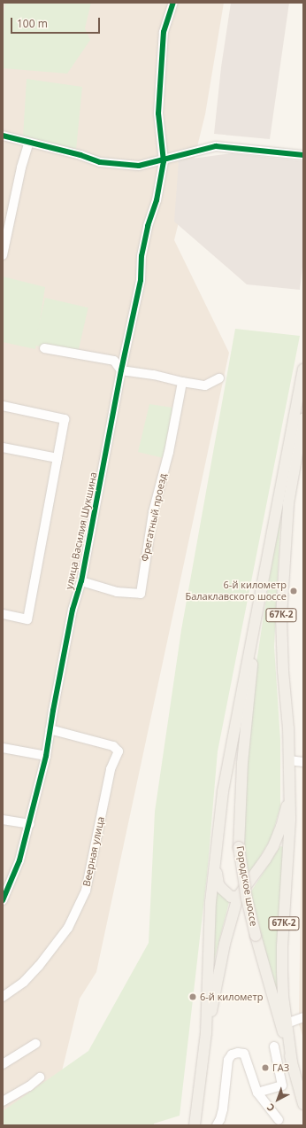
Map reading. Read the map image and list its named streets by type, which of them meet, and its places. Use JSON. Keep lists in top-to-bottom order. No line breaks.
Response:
{"streets":{"main road":["67К-2","Городское шоссе"],"street":["Фрегатный проезд","улица Василия Шукшина","Веерная улица"]},"crossings":[["Фрегатный проезд","улица Василия Шукшина"],["улица Василия Шукшина","Веерная улица"],["67К-2","Городское шоссе"]],"places":["6-й километр Балаклавского шоccе","6-й километр","ГАЗ"],"scale_bar":"100 m","north":"bottom left"}
